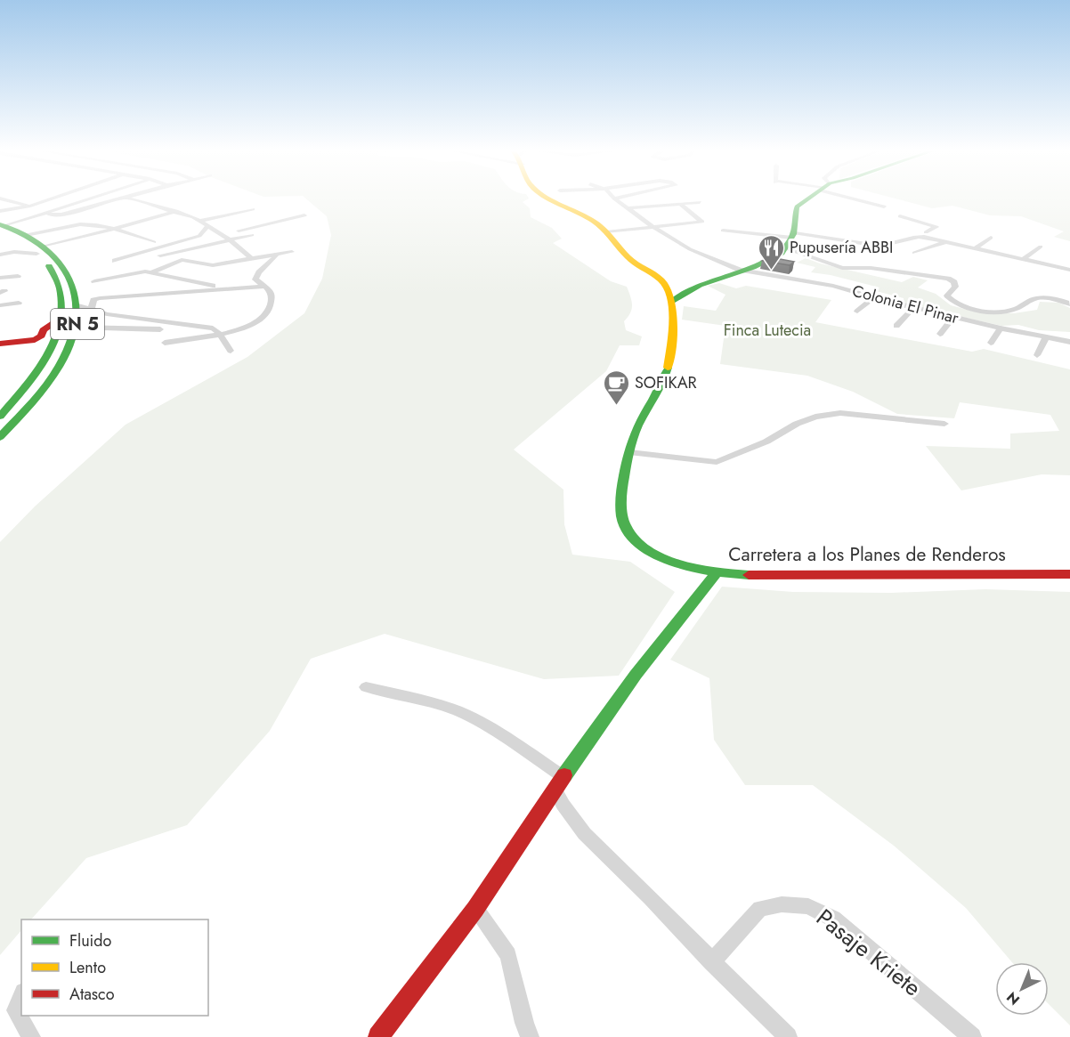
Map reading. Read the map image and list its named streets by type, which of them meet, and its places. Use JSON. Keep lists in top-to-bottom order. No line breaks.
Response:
{"streets":{"main road":["RN 5","Carretera a los Planes de Renderos"],"street":["Colonia El Pinar","Pasaje Kriete"]},"parks":["Finca Lutecia"],"places":{"restaurant":["Pupusería ABBI"],"cafe":["SOFIKAR"]},"legend":["Fluido","Lento","Atasco"],"north":"bottom left"}
